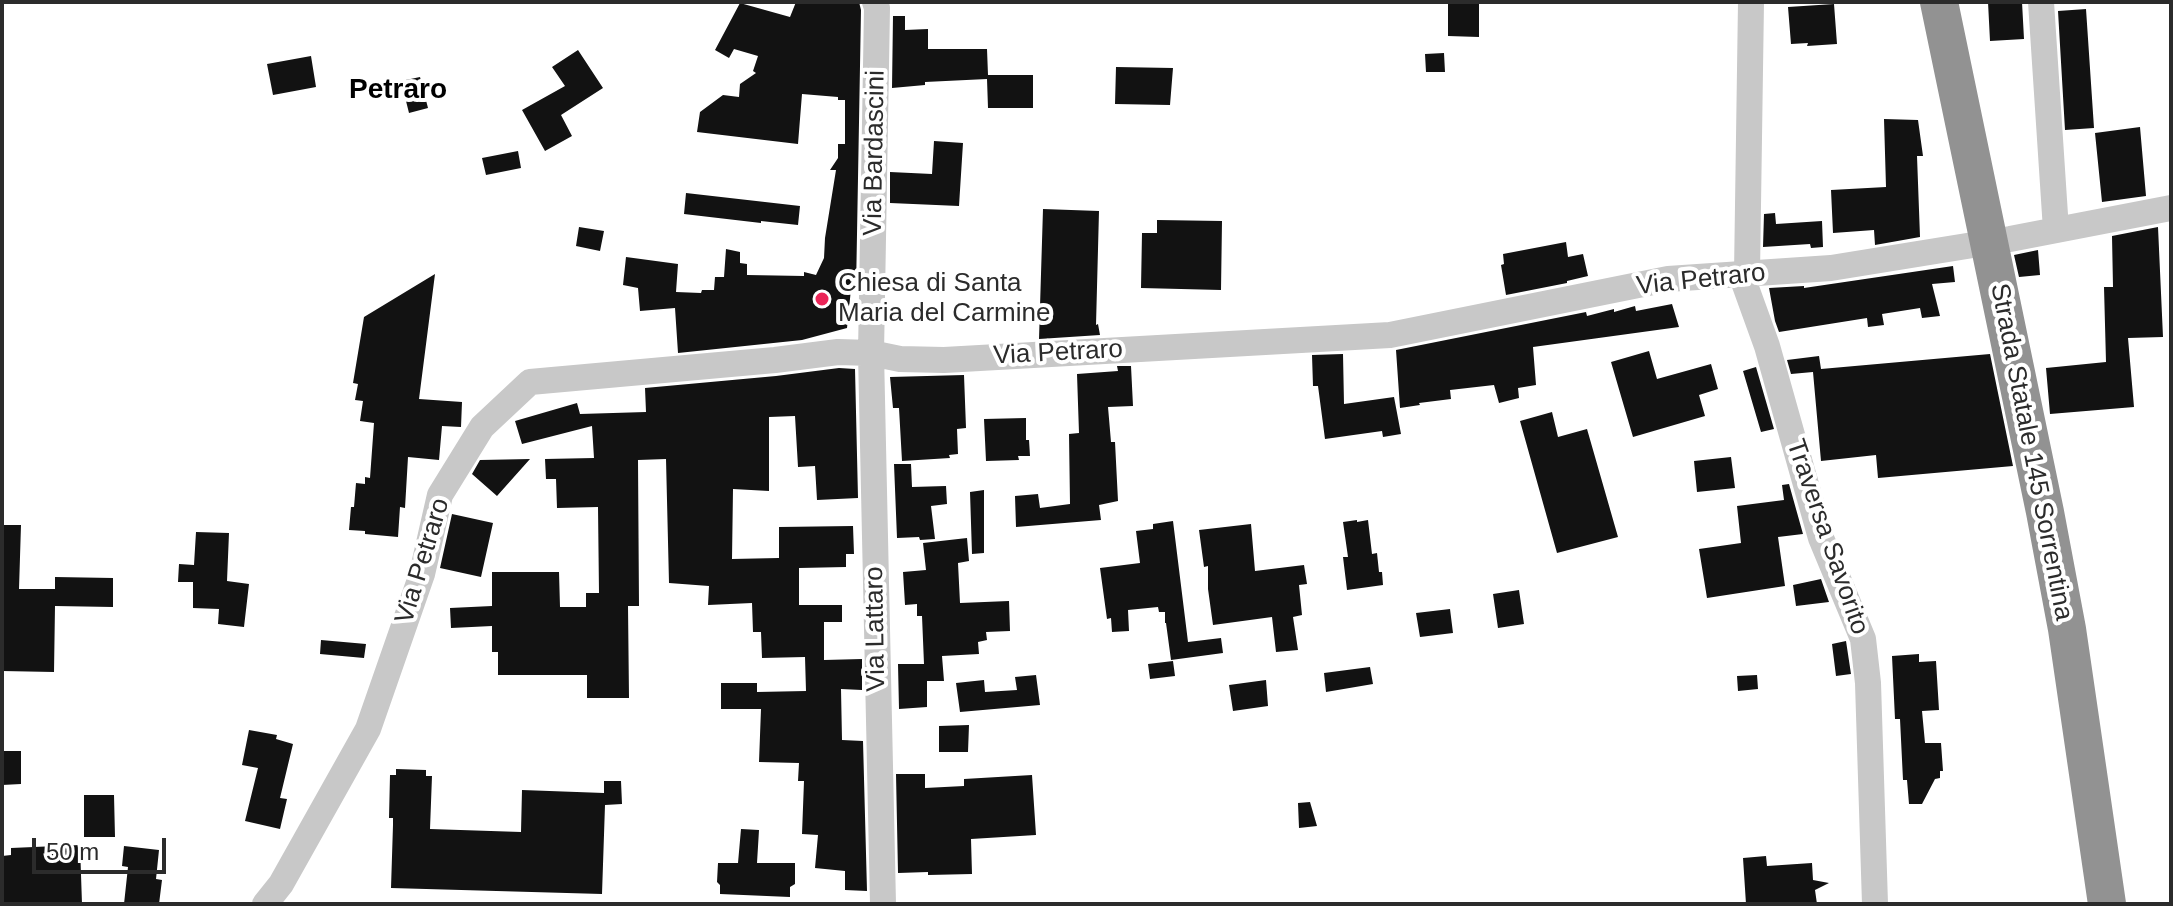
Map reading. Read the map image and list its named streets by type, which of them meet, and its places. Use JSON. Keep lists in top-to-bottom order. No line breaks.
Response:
{"streets":{"highway":["Strada Statale 145 Sorrentina"],"street":["Via Bardascini","Via Petraro","Traversa Savorito","Via Lattaro"]},"crossings":[["Via Bardascini","Via Petraro"],["Via Bardascini","Via Lattaro"],["Via Petraro","Traversa Savorito"],["Via Petraro","Via Lattaro"]],"districts":["Petraro"],"places":["Chiesa di Santa Maria del Carmine"],"scale_bar":"50 m"}
